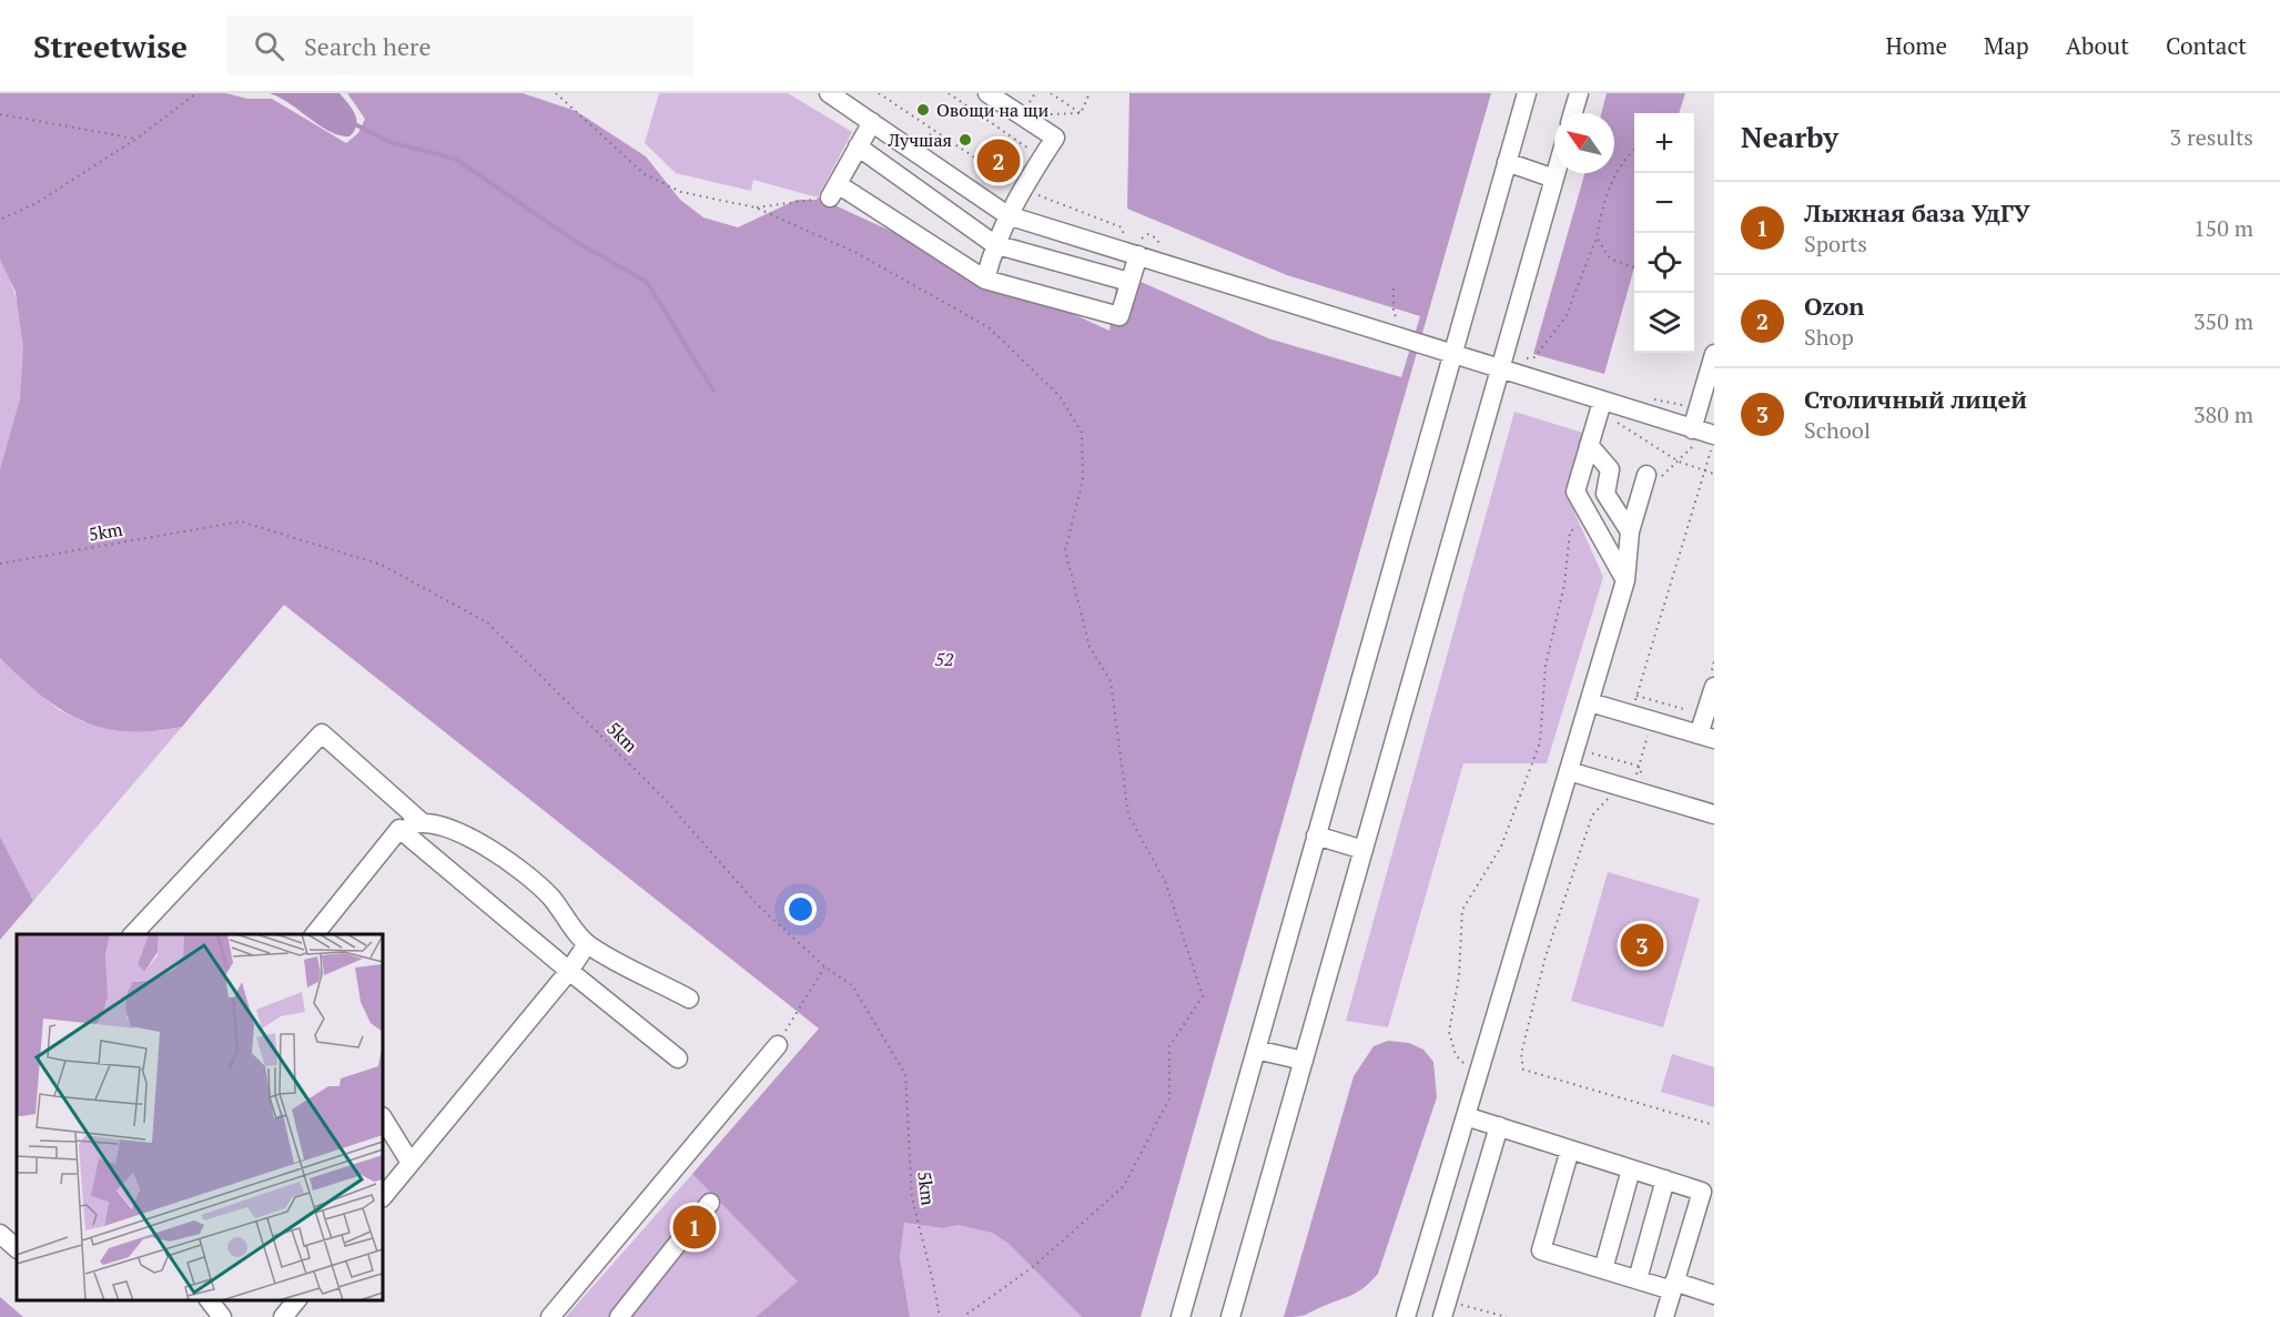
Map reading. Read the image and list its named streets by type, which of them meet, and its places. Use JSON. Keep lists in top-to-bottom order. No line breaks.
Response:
{"streets":{"path":["5km"]},"parks":["52"],"places":["Овощи на щи","Лучшая"],"north":"top left","page":{"header":"Streetwise","search":"Search here","nav":["Home","Map","About","Contact"],"heading":["Nearby","3 results"],"map_buttons":["+","−"],"pins":["2","3","1"],"list":[{"mark":"1","name":"Лыжная база УдГУ","note":"Sports","value":"150 m"},{"mark":"2","name":"Ozon","note":"Shop","value":"350 m"},{"mark":"3","name":"Столичный лицей","note":"School","value":"380 m"}]}}
